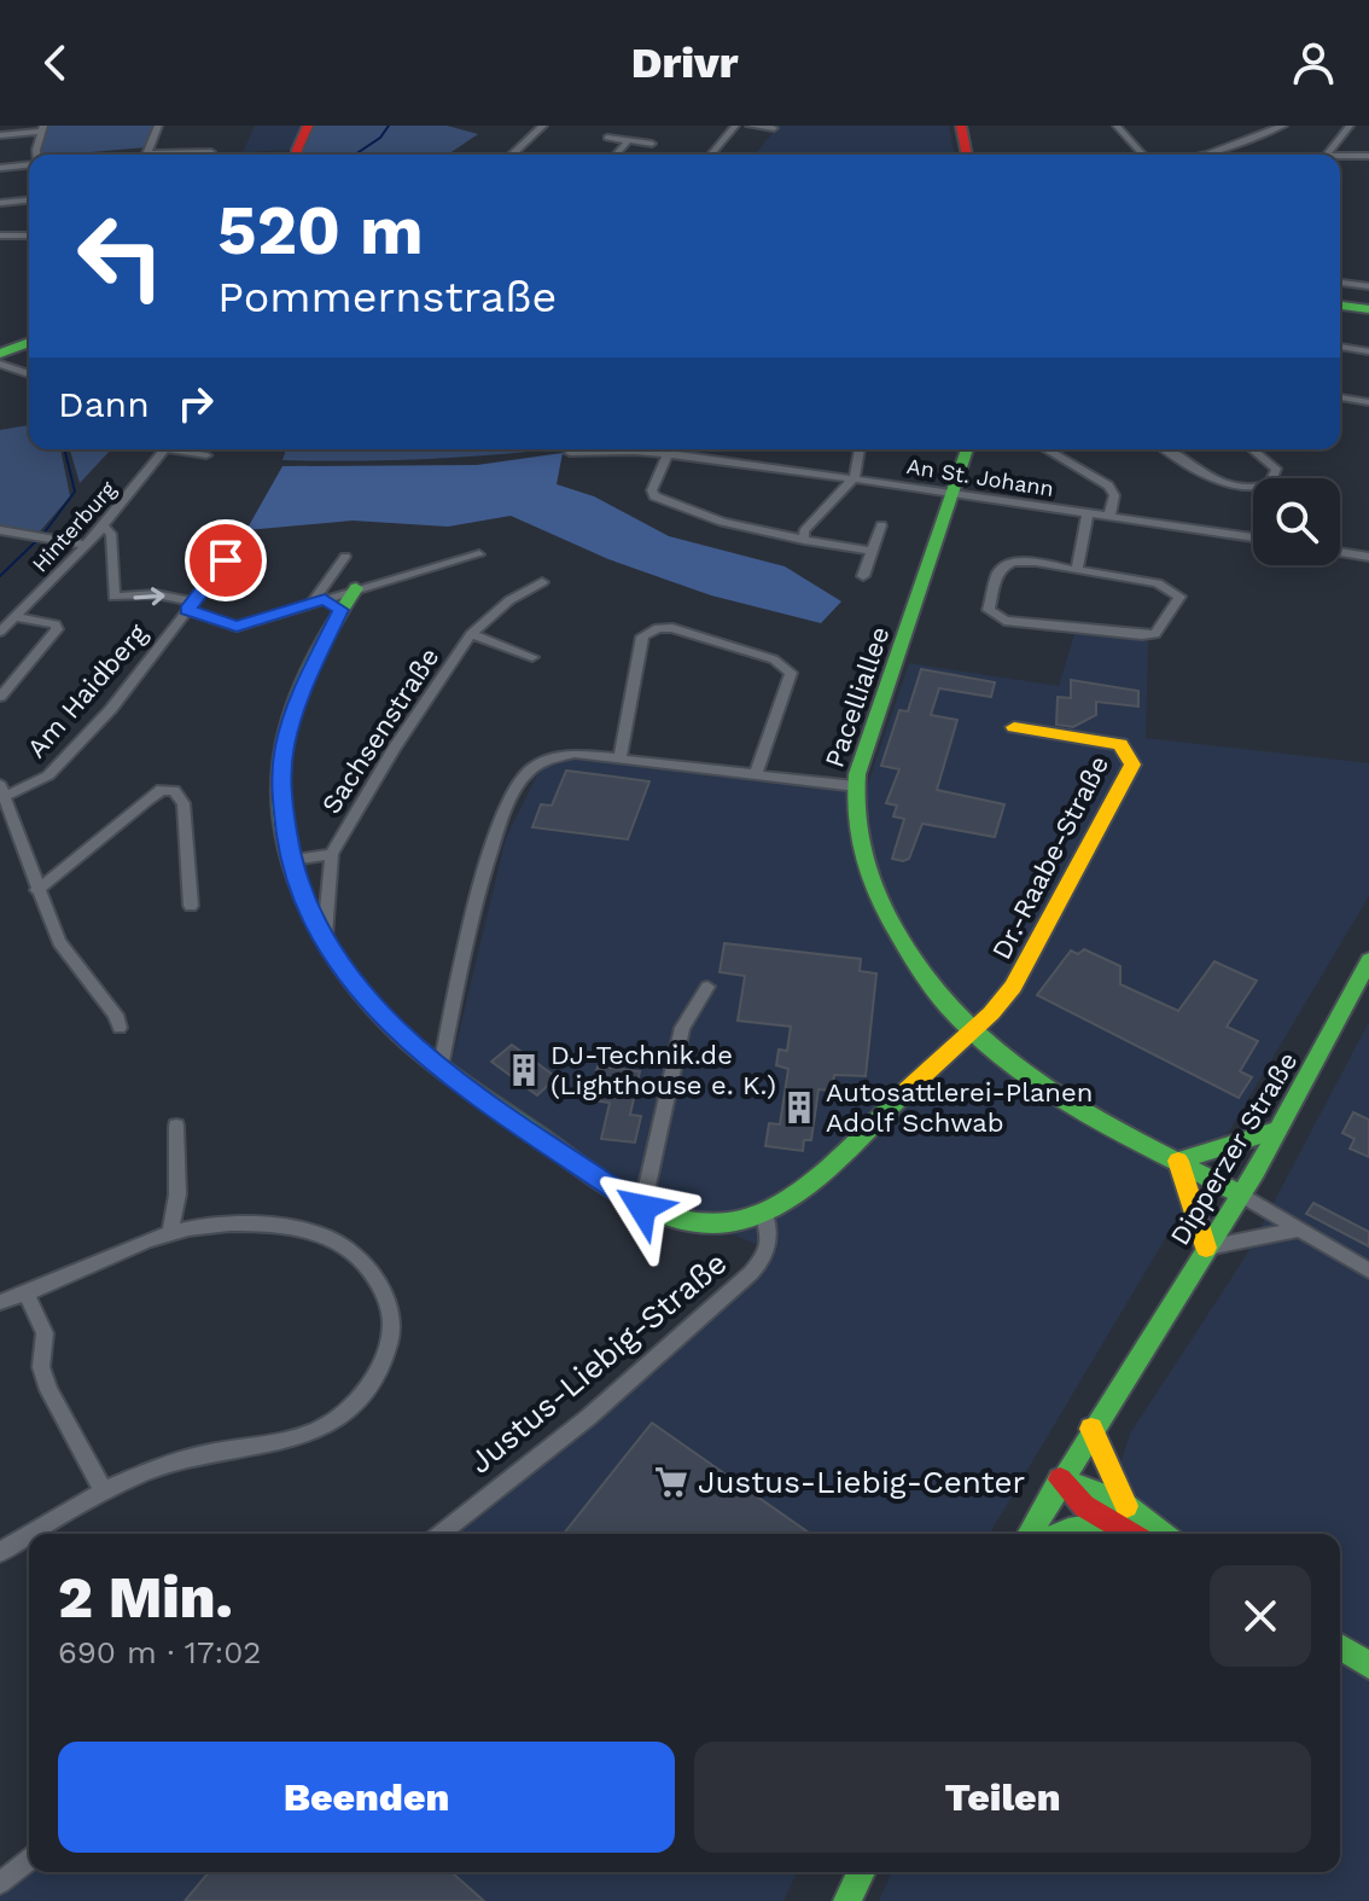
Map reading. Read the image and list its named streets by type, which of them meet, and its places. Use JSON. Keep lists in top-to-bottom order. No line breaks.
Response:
{"streets":{"main road":["Pacelliallee","Dr.-Raabe-Straße","Dipperzer Straße"],"street":["An St. Johann","Hinterburg","Am Haidberg","Sachsenstraße","Justus-Liebig-Straße"]},"crossings":[["An St. Johann","Pacelliallee"],["Hinterburg","Am Haidberg"],["Pacelliallee","Dr.-Raabe-Straße"],["Pacelliallee","Dipperzer Straße"]],"places":{"building":["DJ-Technik.de (Lighthouse e. K.)","Autosattlerei-Planen Adolf Schwab"],"supermarket":["Justus-Liebig-Center"]},"page":{"header":"Drivr","turn":["520 m","Pommernstraße"],"then":"Dann","heading":["2 Min.","690 m · 17:02"],"buttons":["Beenden","Teilen"]}}
